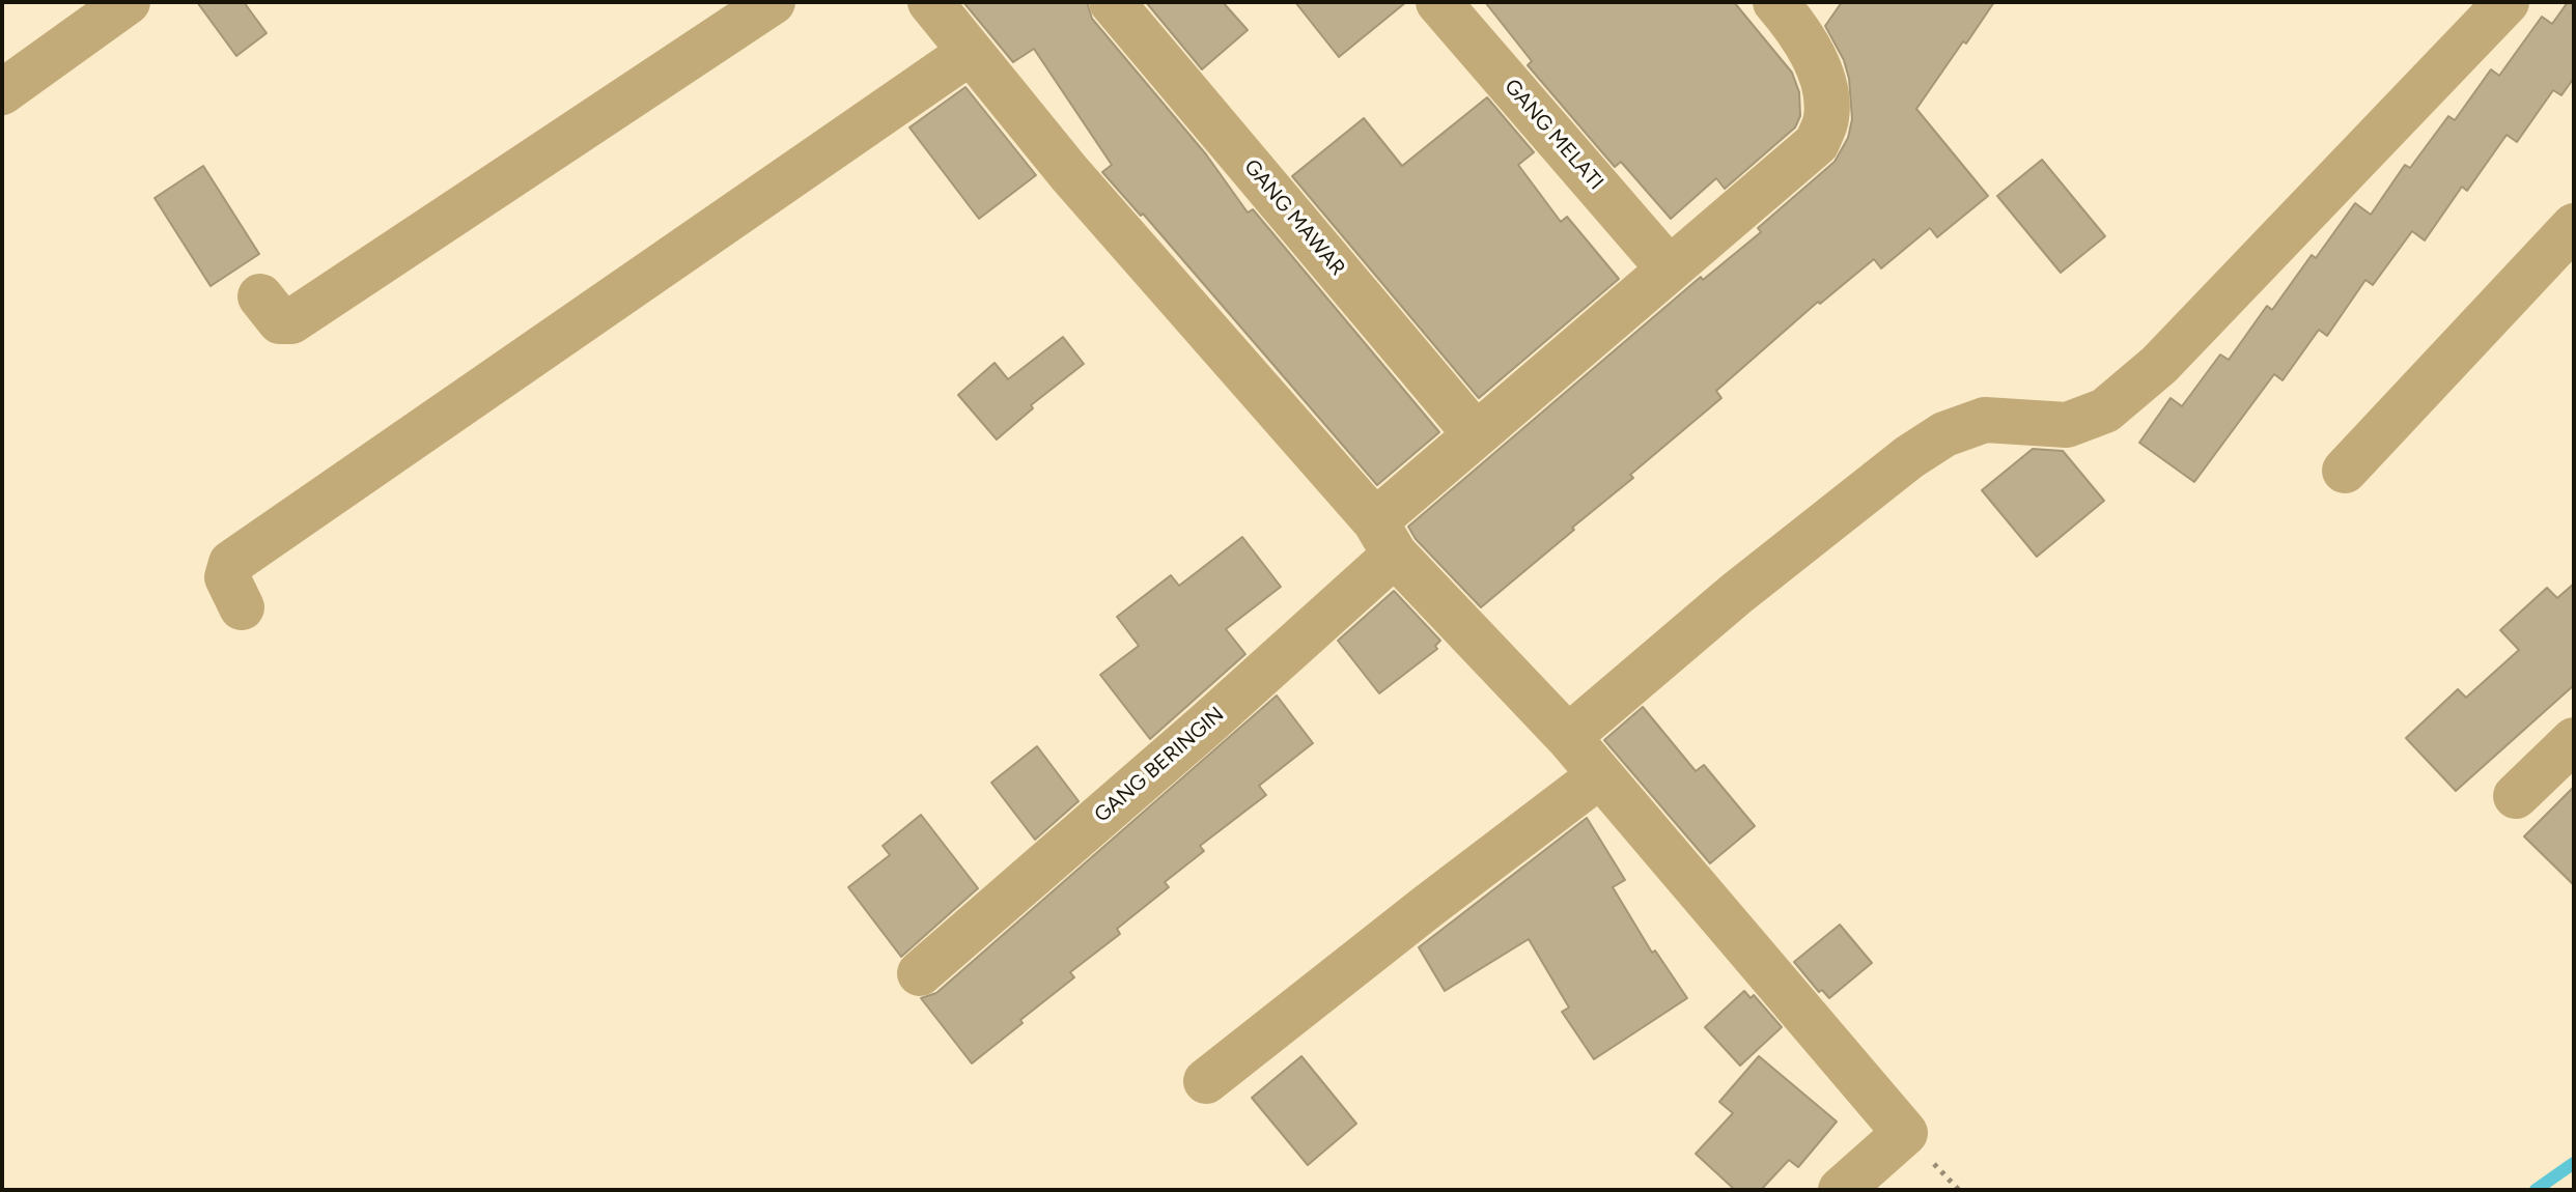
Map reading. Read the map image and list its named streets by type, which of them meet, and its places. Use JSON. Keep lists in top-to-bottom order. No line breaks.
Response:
{"streets":{"street":["GANG MELATI","GANG MAWAR","GANG BERINGIN"]},"crossings":[["GANG MELATI","GANG BERINGIN"],["GANG MAWAR","GANG BERINGIN"]]}
